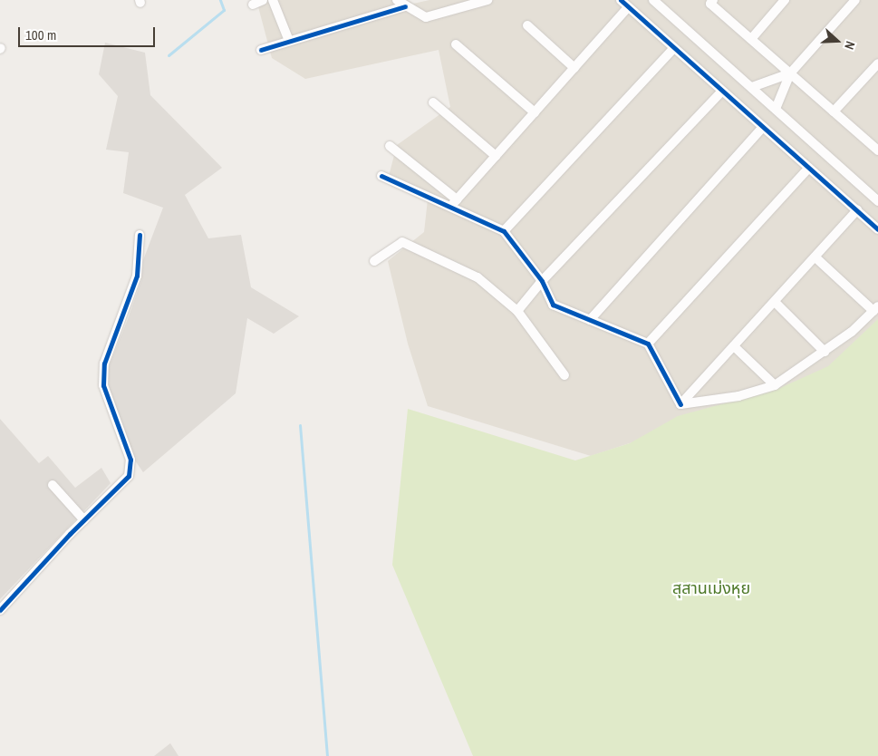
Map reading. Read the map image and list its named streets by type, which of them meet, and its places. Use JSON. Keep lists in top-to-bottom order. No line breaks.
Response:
{"parks":["สุสานเม่งหุย"],"scale_bar":"100 m","north":"right"}
